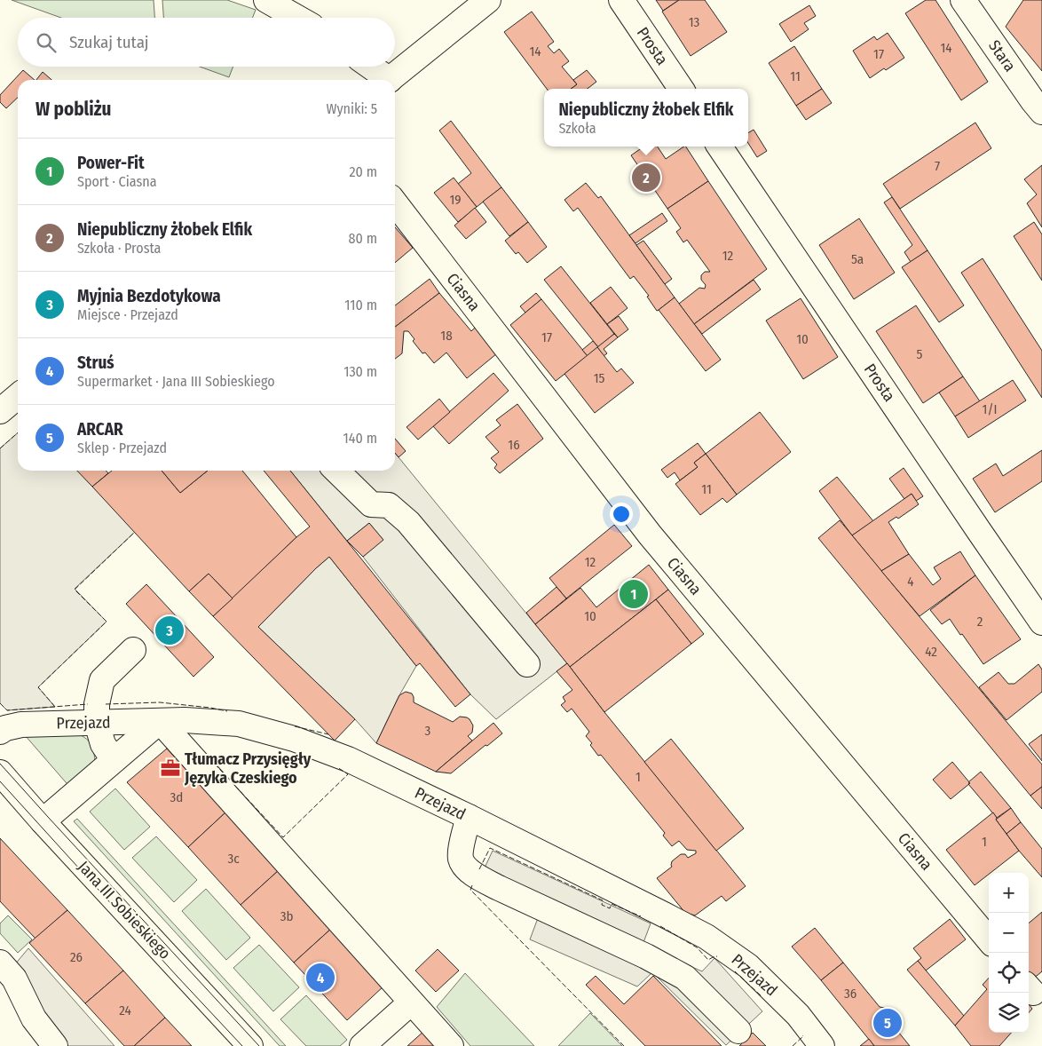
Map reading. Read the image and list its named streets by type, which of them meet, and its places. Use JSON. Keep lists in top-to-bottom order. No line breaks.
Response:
{"streets":{"street":["Prosta","Stara","Ciasna","Przejazd","Jana III Sobieskiego"]},"places":{"office":["Tłumacz Przysięgły Języka Czeskiego"]},"house_numbers":["13","14","14","17","11","7","19","12","5a","18","17","10","5","15","1/I","16","11","12","4","10","2","42","3","1","3d","1","3c","3b","26","36","24"],"page":{"search":"Szukaj tutaj","heading":["W pobliżu","Wyniki: 5"],"popup":["Niepubliczny żłobek Elfik","Szkoła"],"list":[{"mark":"1","name":"Power-Fit","note":"Sport · Ciasna","value":"20 m"},{"mark":"2","name":"Niepubliczny żłobek Elfik","note":"Szkoła · Prosta","value":"80 m"},{"mark":"3","name":"Myjnia Bezdotykowa","note":"Miejsce · Przejazd","value":"110 m"},{"mark":"4","name":"Struś","note":"Supermarket · Jana III Sobieskiego","value":"130 m"},{"mark":"5","name":"ARCAR","note":"Sklep · Przejazd","value":"140 m"}],"pins":["2","1","3","4","5"],"map_buttons":["+","−"]}}
